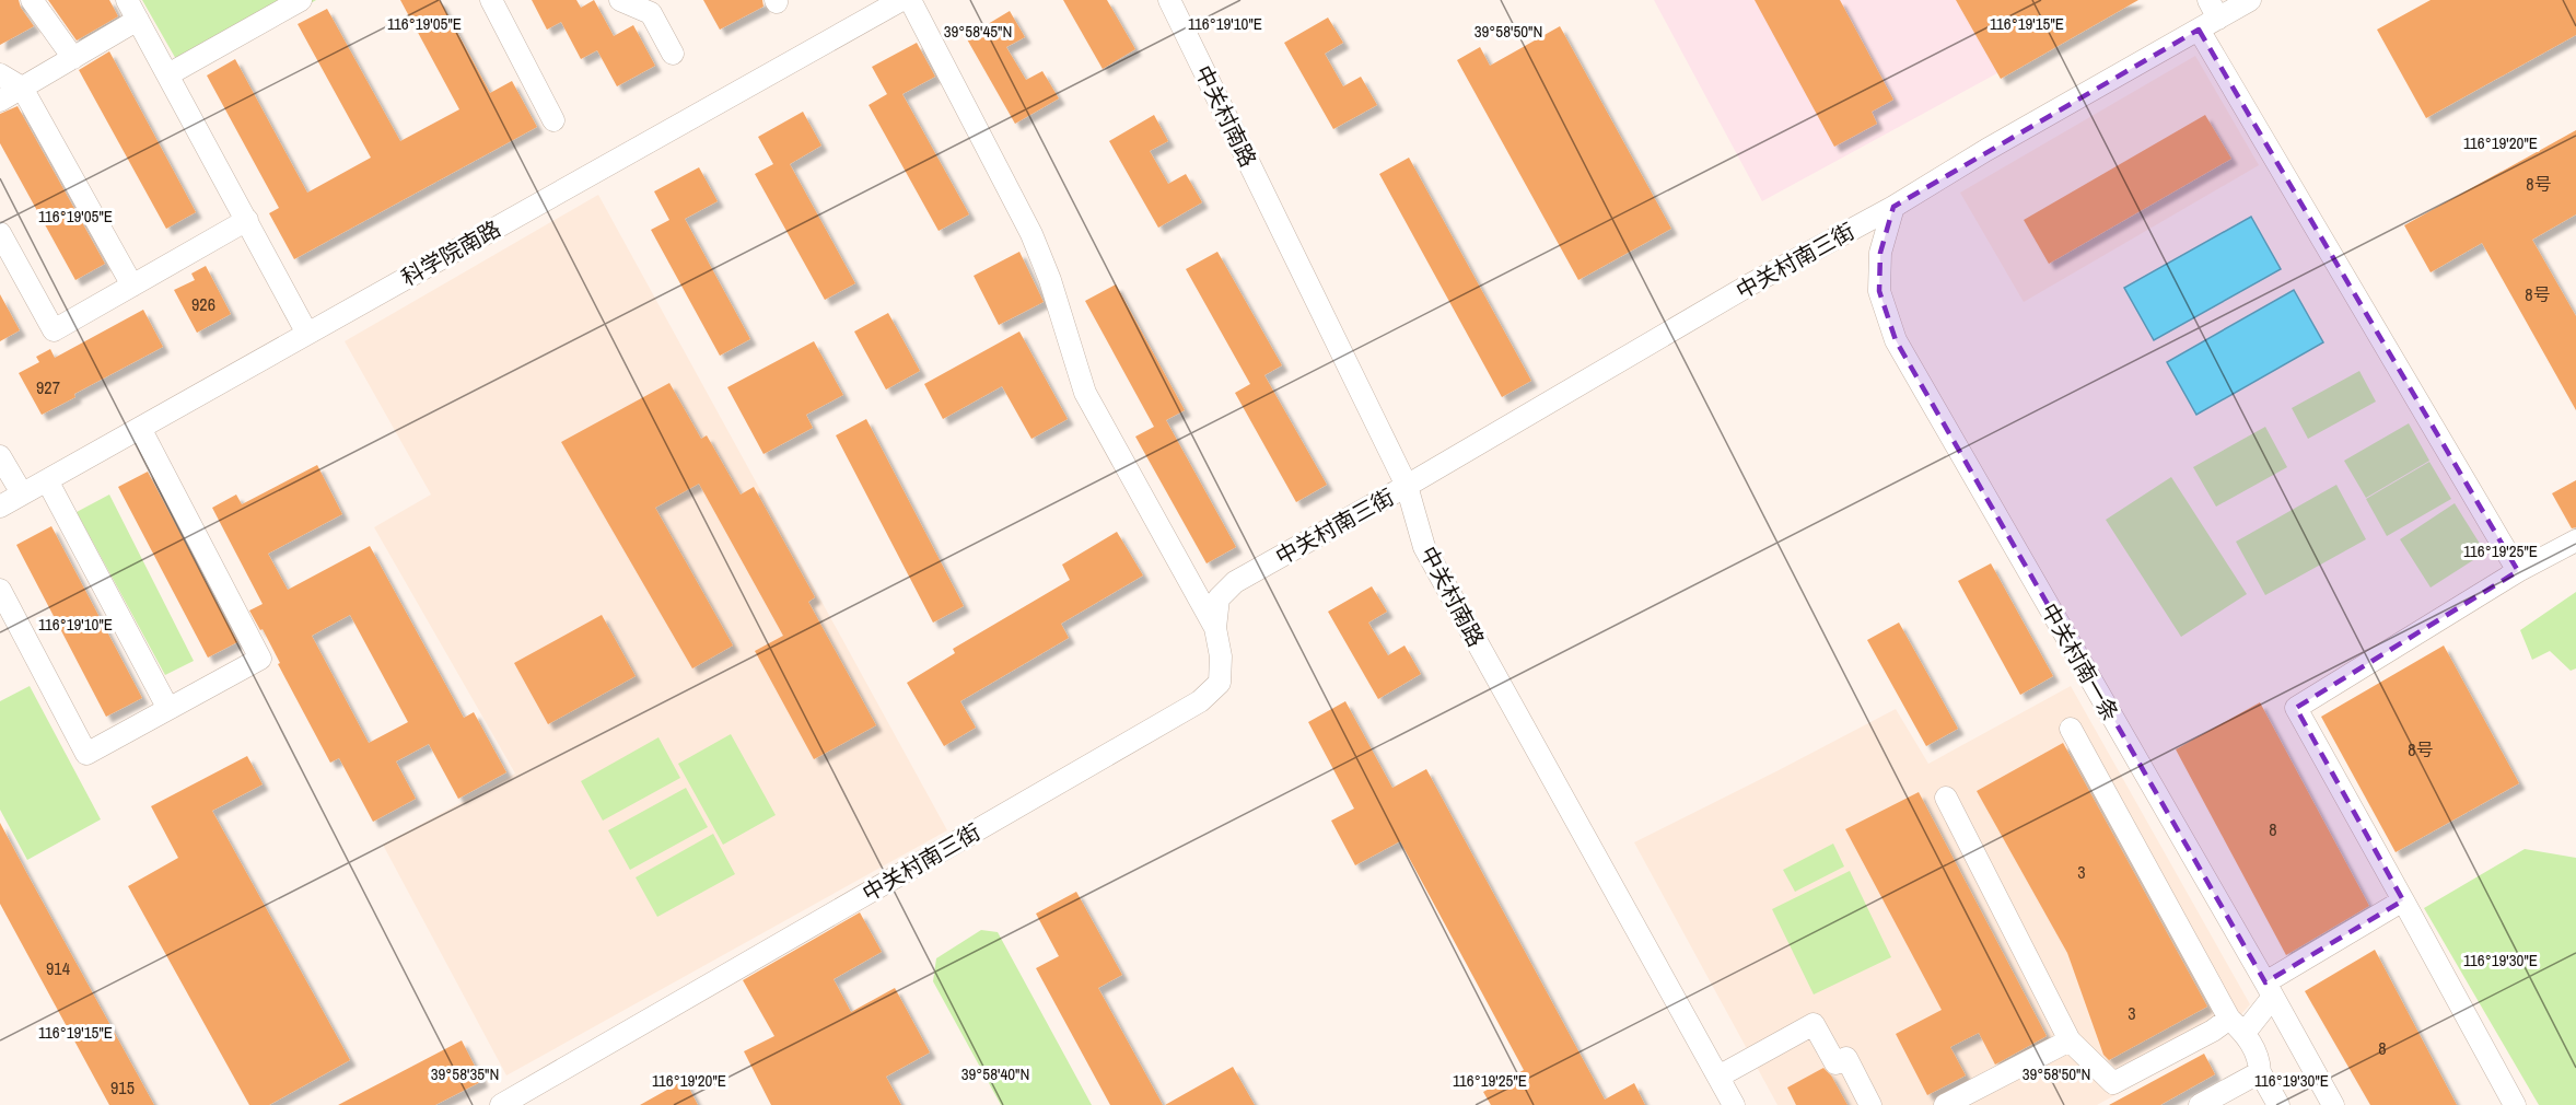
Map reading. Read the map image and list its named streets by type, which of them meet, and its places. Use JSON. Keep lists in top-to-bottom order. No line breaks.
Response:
{"streets":{"street":["中关村南路","科学院南路","中关村南三街","中关村南一条"]},"crossings":[["中关村南路","中关村南三街"],["中关村南三街","中关村南一条"]],"house_numbers":["8号","8号","926","927","8号","8","3","914","3","8","915"],"coordinates":["116°19'05\"E","116°19'10\"E","116°19'15\"E","39°58'45\"N","39°58'50\"N","116°19'20\"E","116°19'25\"E","116°19'30\"E","39°58'35\"N","39°58'40\"N"]}
